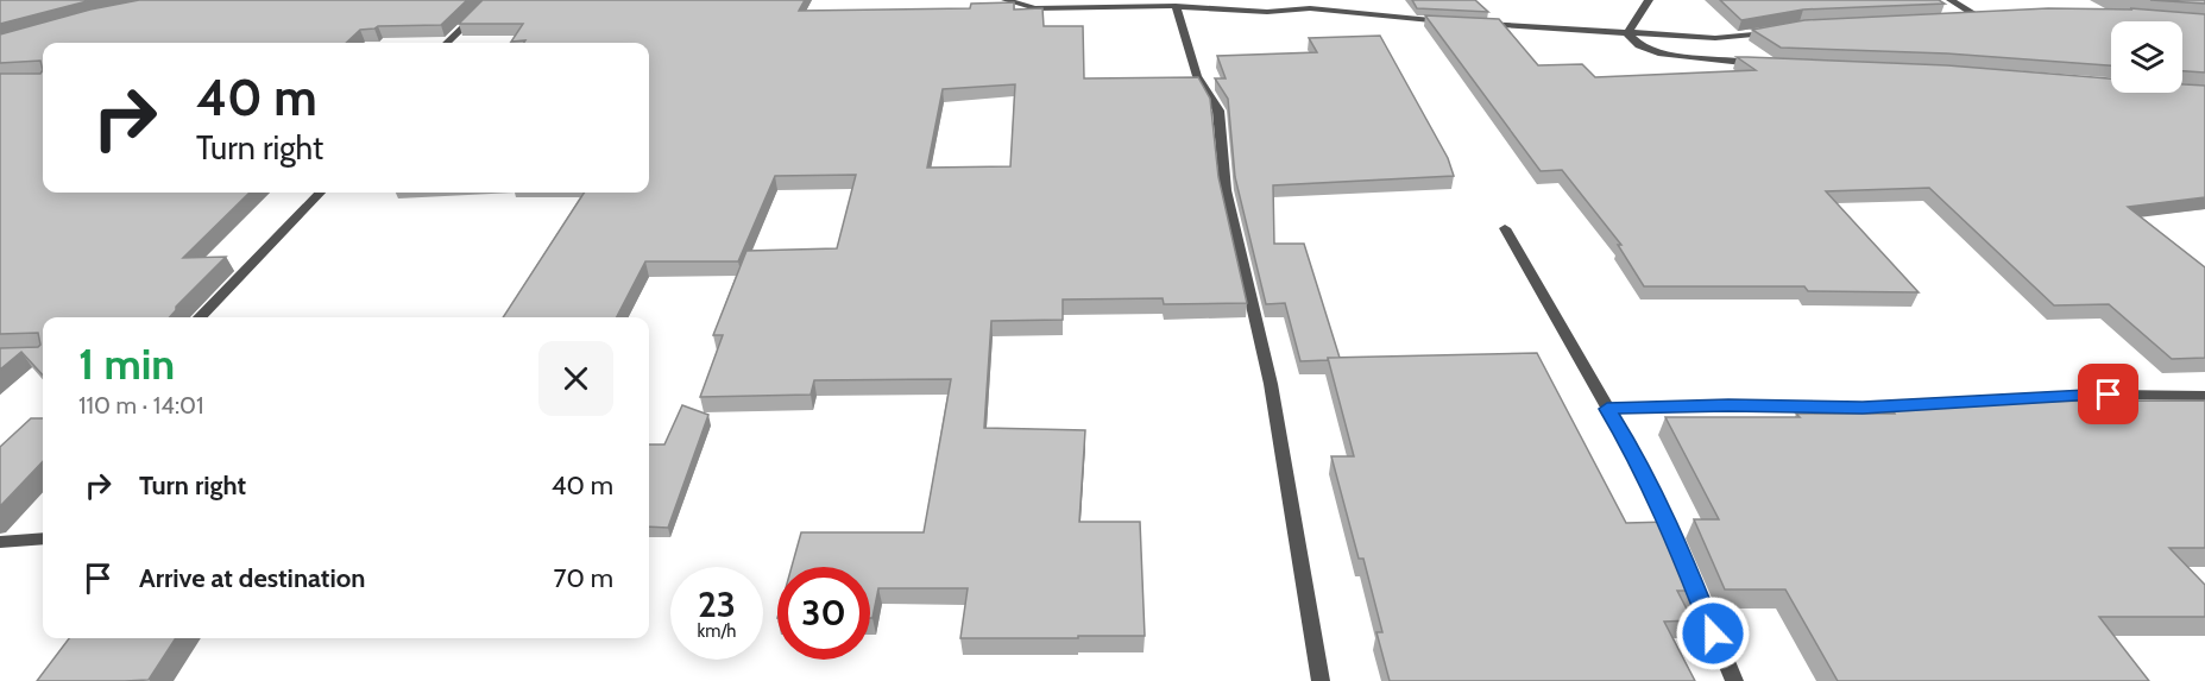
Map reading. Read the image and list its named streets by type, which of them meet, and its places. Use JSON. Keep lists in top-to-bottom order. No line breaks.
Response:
{"page":{"turn":["40 m","Turn right"],"heading":["1 min","110 m · 14:01"],"list":[{"name":"Turn right","value":"40 m"},{"name":"Arrive at destination","value":"70 m"}],"speed":"23 km/h","limit":"30"}}
